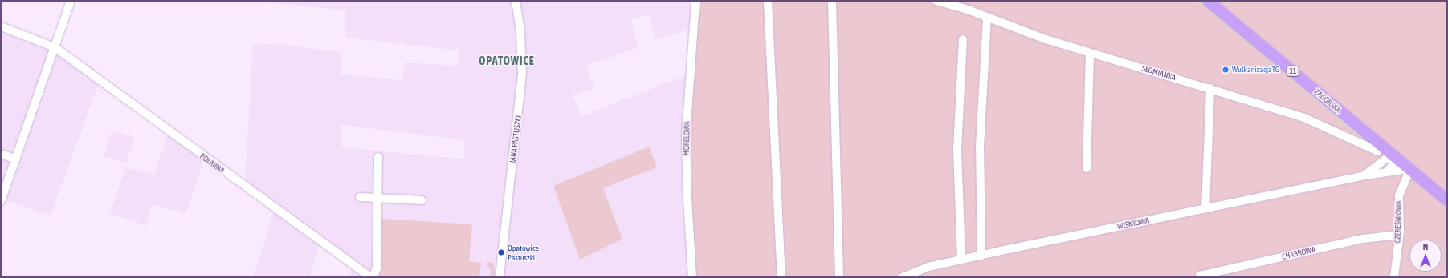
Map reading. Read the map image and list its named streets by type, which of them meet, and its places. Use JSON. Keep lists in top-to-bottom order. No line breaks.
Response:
{"streets":{"highway":["11","ZAGÓRSKA"],"street":["SŁOMIANKA","MORELOWA","JANA PASTUSZKI","POLARNA","CZEREŚNIOWA","WIŚNIOWA","CHABROWA"]},"crossings":[["SŁOMIANKA","ZAGÓRSKA"],["ZAGÓRSKA","CZEREŚNIOWA"],["ZAGÓRSKA","WIŚNIOWA"],["CZEREŚNIOWA","WIŚNIOWA"],["CZEREŚNIOWA","CHABROWA"]],"districts":["OPATOWICE"],"places":["WulkanizacjaTG","Opatowice Pastuszki"],"north":"top"}
